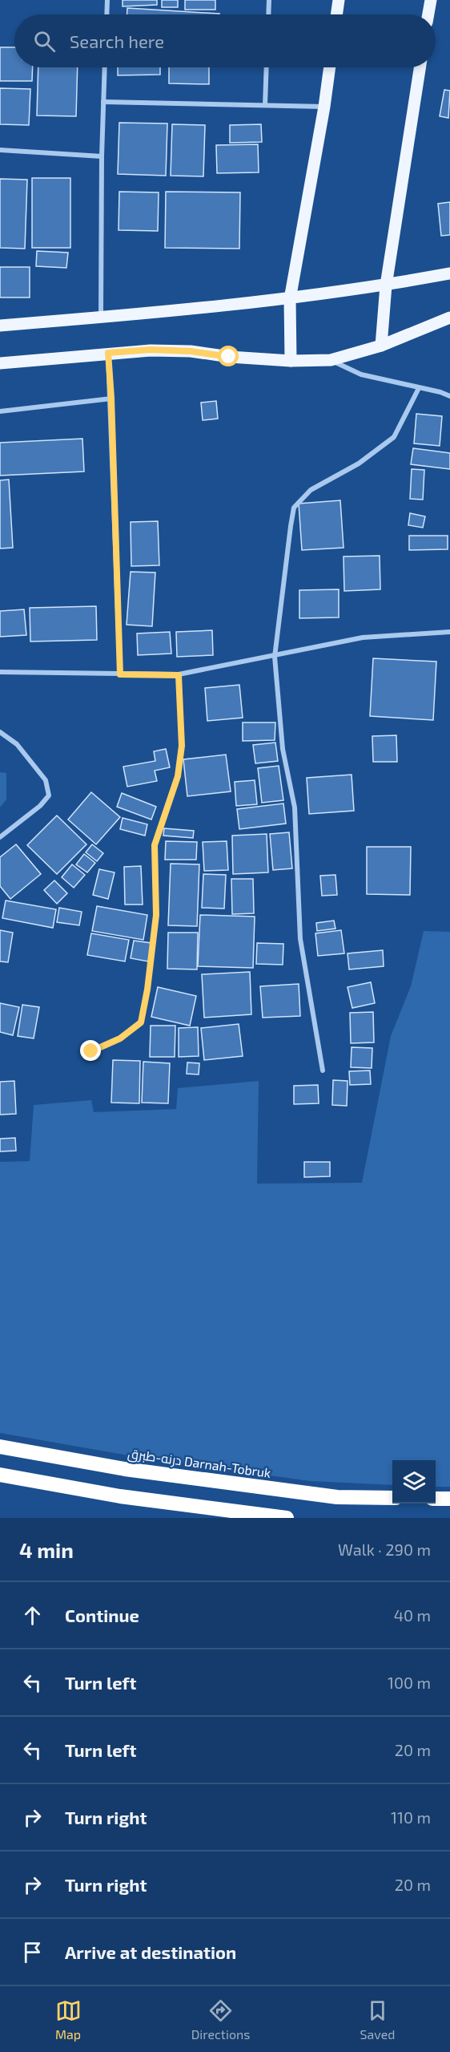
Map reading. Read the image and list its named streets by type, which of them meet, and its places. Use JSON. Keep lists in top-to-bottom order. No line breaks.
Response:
{"streets":{"highway":["درنه-طبرق Darnah-Tobruk"]},"page":{"search":"Search here","heading":["4 min","Walk · 290 m"],"list":[["Continue","40 m"],["Turn left","100 m"],["Turn left","20 m"],["Turn right","110 m"],["Turn right","20 m"],"Arrive at destination"],"nav":["Map","Directions","Saved"]}}
